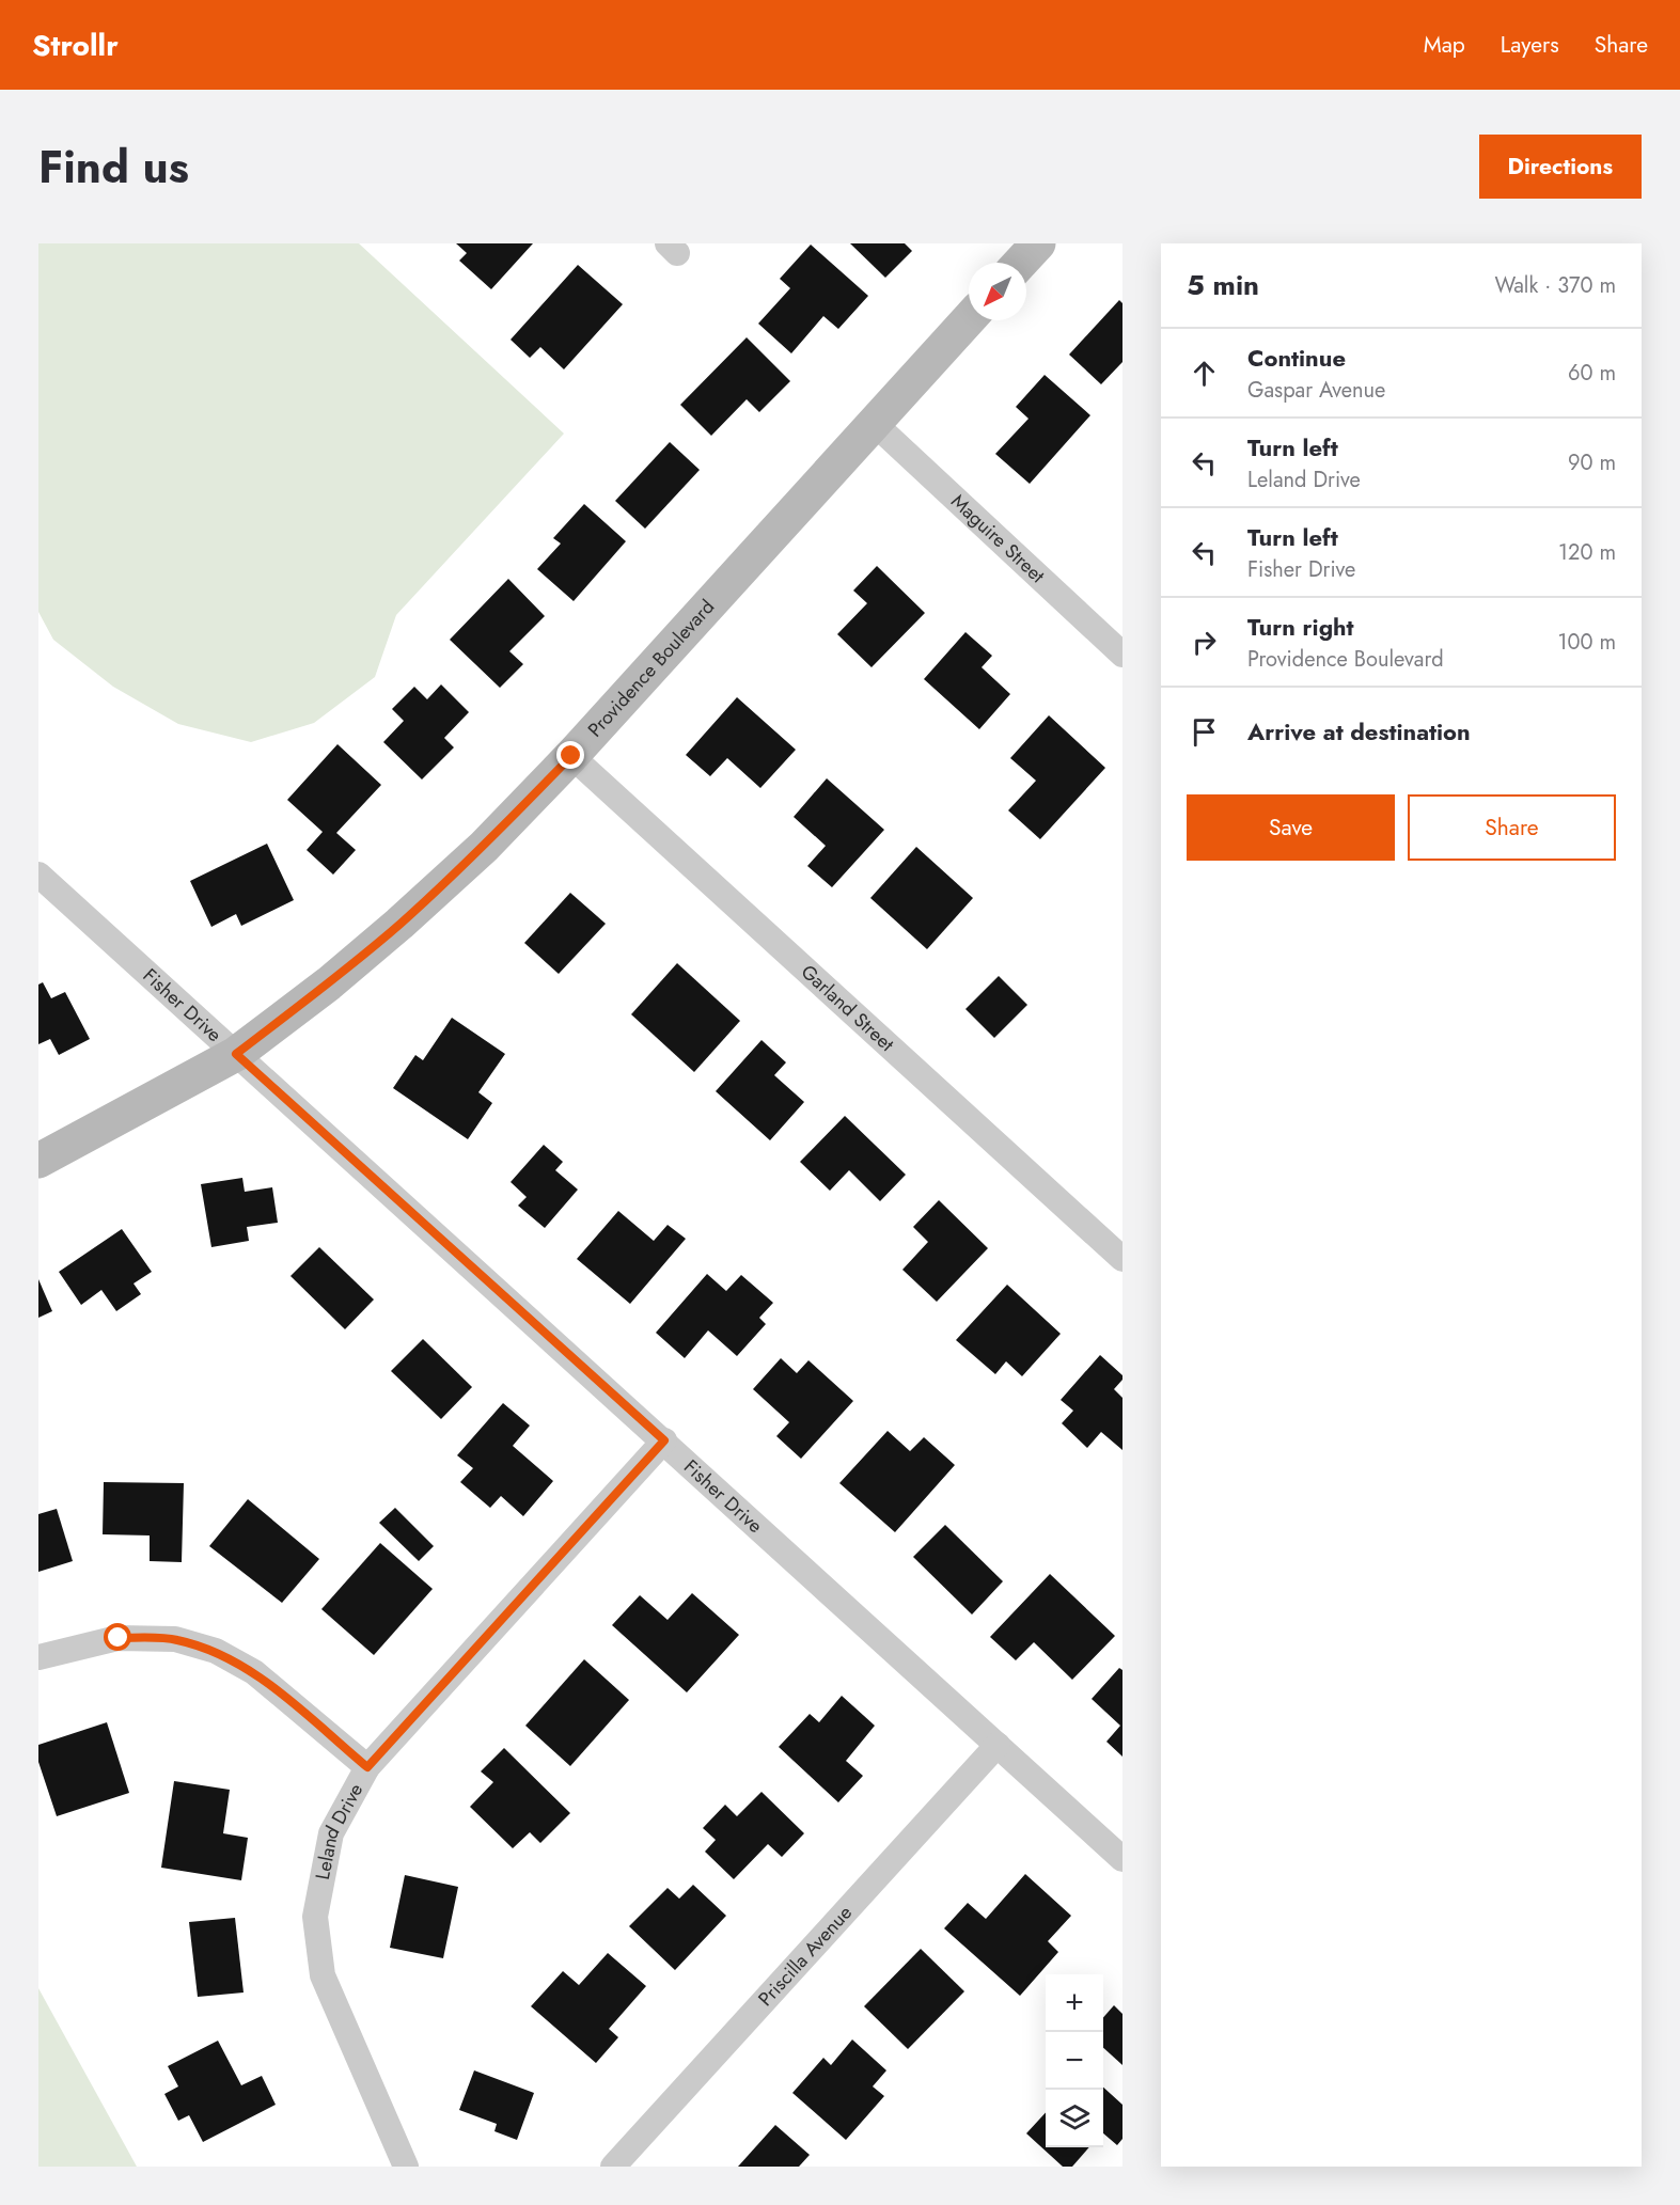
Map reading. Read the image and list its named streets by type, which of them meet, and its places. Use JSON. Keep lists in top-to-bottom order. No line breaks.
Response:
{"streets":{"main road":["Providence Boulevard"],"street":["Maguire Street","Fisher Drive","Garland Street","Leland Drive","Priscilla Avenue"]},"crossings":[["Maguire Street","Providence Boulevard"],["Providence Boulevard","Fisher Drive"],["Providence Boulevard","Garland Street"],["Fisher Drive","Leland Drive"],["Fisher Drive","Priscilla Avenue"]],"north":"bottom left","page":{"header":"Strollr","nav":["Map","Layers","Share"],"title":"Find us","buttons":["Directions",["Save","Share"]],"heading":["5 min","Walk · 370 m"],"list":[["Continue","Gaspar Avenue","60 m"],["Turn left","Leland Drive","90 m"],["Turn left","Fisher Drive","120 m"],["Turn right","Providence Boulevard","100 m"],"Arrive at destination"],"map_buttons":["+","−"]}}
